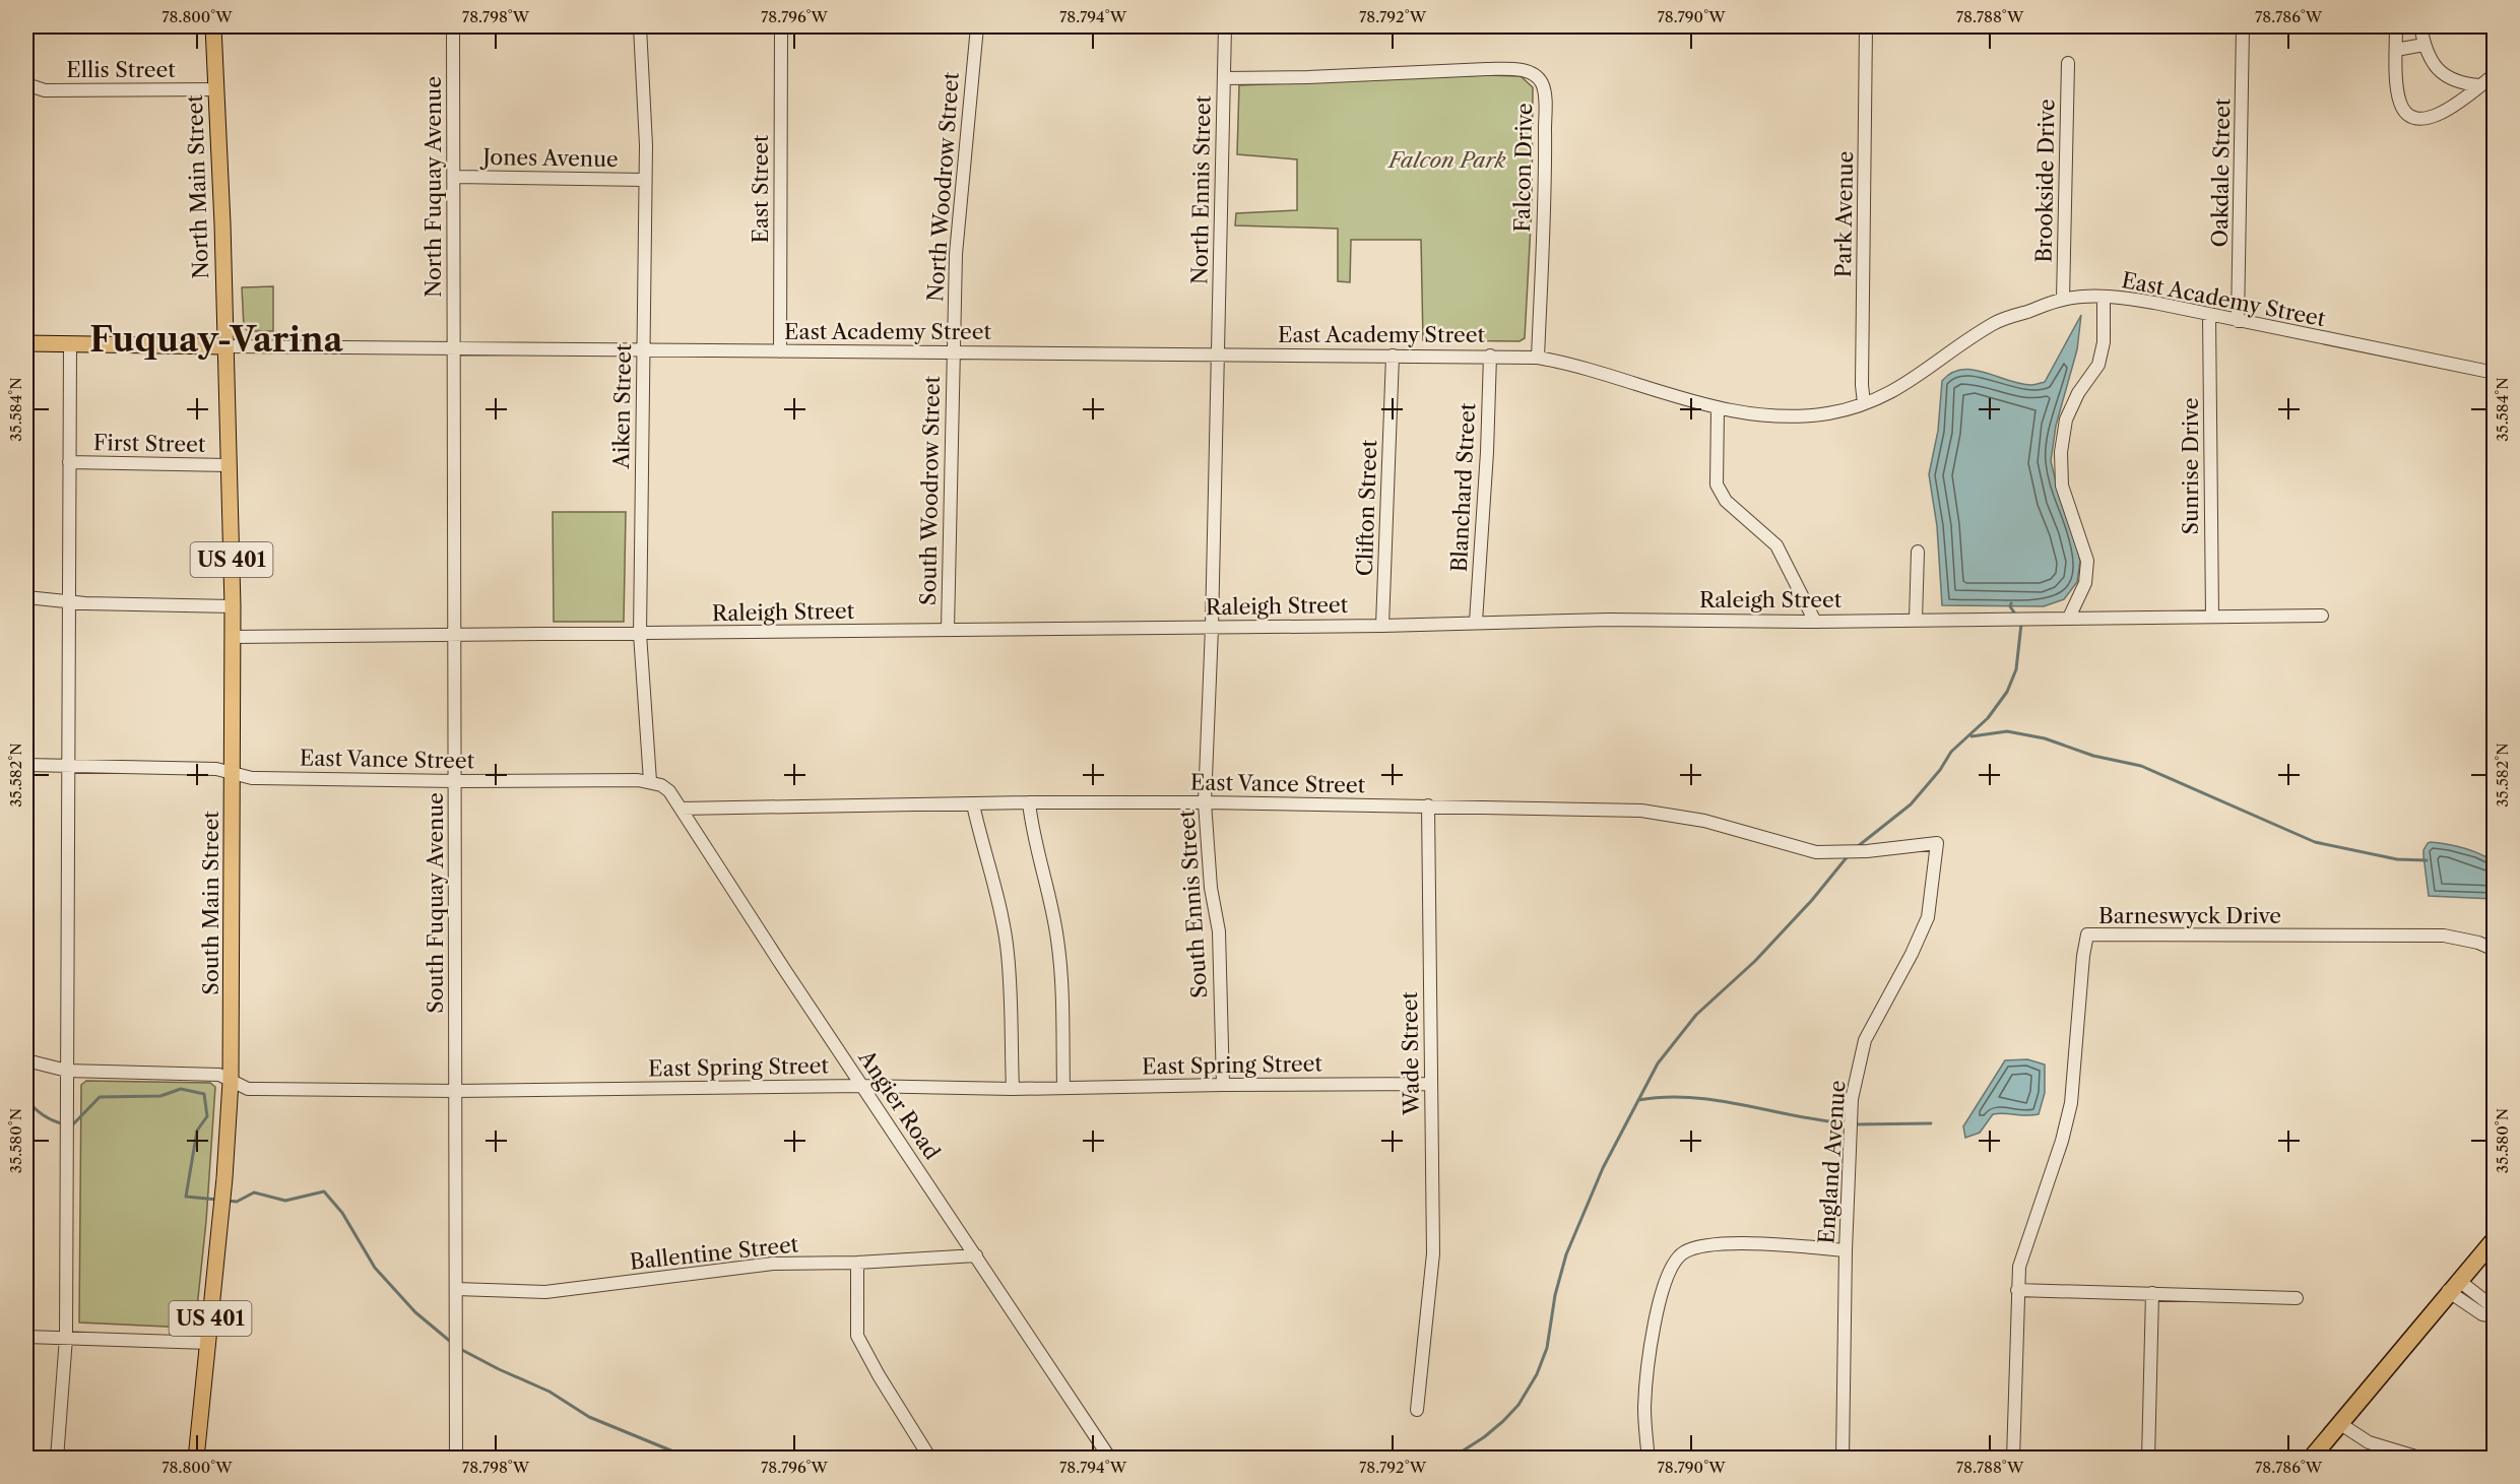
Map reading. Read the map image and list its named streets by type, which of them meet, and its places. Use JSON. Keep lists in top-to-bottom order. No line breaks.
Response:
{"streets":{"main road":["North Main Street","US 401","South Main Street"],"street":["Ellis Street","Jones Avenue","Falcon Drive","Oakdale Street","Brookside Drive","North Fuquay Avenue","North Woodrow Street","East Street","North Ennis Street","Park Avenue","East Academy Street","Aiken Street","First Street","Sunrise Drive","Blanchard Street","South Woodrow Street","Clifton Street","Raleigh Street","East Vance Street","South Fuquay Avenue","South Ennis Street","Barneswyck Drive","Wade Street","East Spring Street","Angier Road","England Avenue","Ballentine Street"]},"crossings":[["Ellis Street","North Main Street"],["Jones Avenue","North Fuquay Avenue"],["Jones Avenue","Aiken Street"],["Falcon Drive","North Ennis Street"],["Falcon Drive","East Academy Street"],["Oakdale Street","East Academy Street"],["Brookside Drive","East Academy Street"],["North Main Street","East Academy Street"],["North Main Street","South Main Street"],["North Fuquay Avenue","East Academy Street"],["North Fuquay Avenue","South Fuquay Avenue"],["North Woodrow Street","East Academy Street"],["North Woodrow Street","South Woodrow Street"],["East Street","East Academy Street"],["North Ennis Street","East Academy Street"],["North Ennis Street","South Ennis Street"],["Park Avenue","East Academy Street"],["East Academy Street","Aiken Street"],["East Academy Street","Sunrise Drive"],["East Academy Street","Blanchard Street"],["East Academy Street","South Woodrow Street"],["East Academy Street","Clifton Street"],["East Academy Street","South Main Street"],["East Academy Street","South Fuquay Avenue"],["East Academy Street","South Ennis Street"],["Aiken Street","Raleigh Street"],["Aiken Street","East Vance Street"],["Aiken Street","Angier Road"],["First Street","South Main Street"],["Sunrise Drive","Raleigh Street"],["Blanchard Street","Raleigh Street"],["South Woodrow Street","Raleigh Street"],["Clifton Street","Raleigh Street"],["Raleigh Street","South Main Street"],["Raleigh Street","South Fuquay Avenue"],["Raleigh Street","South Ennis Street"],["East Vance Street","South Main Street"],["East Vance Street","South Fuquay Avenue"],["East Vance Street","South Ennis Street"],["East Vance Street","Wade Street"],["East Vance Street","Angier Road"],["East Vance Street","England Avenue"],["South Main Street","East Spring Street"],["South Fuquay Avenue","East Spring Street"],["South Fuquay Avenue","Ballentine Street"],["South Ennis Street","East Spring Street"],["Wade Street","East Spring Street"],["East Spring Street","Angier Road"],["Angier Road","Ballentine Street"]],"districts":["Fuquay-Varina"],"parks":["Falcon Park"],"coordinates":["78.800°W","78.798°W","78.796°W","78.794°W","78.792°W","78.790°W","78.788°W","78.786°W","35.584°N","35.582°N","35.580°N"]}
